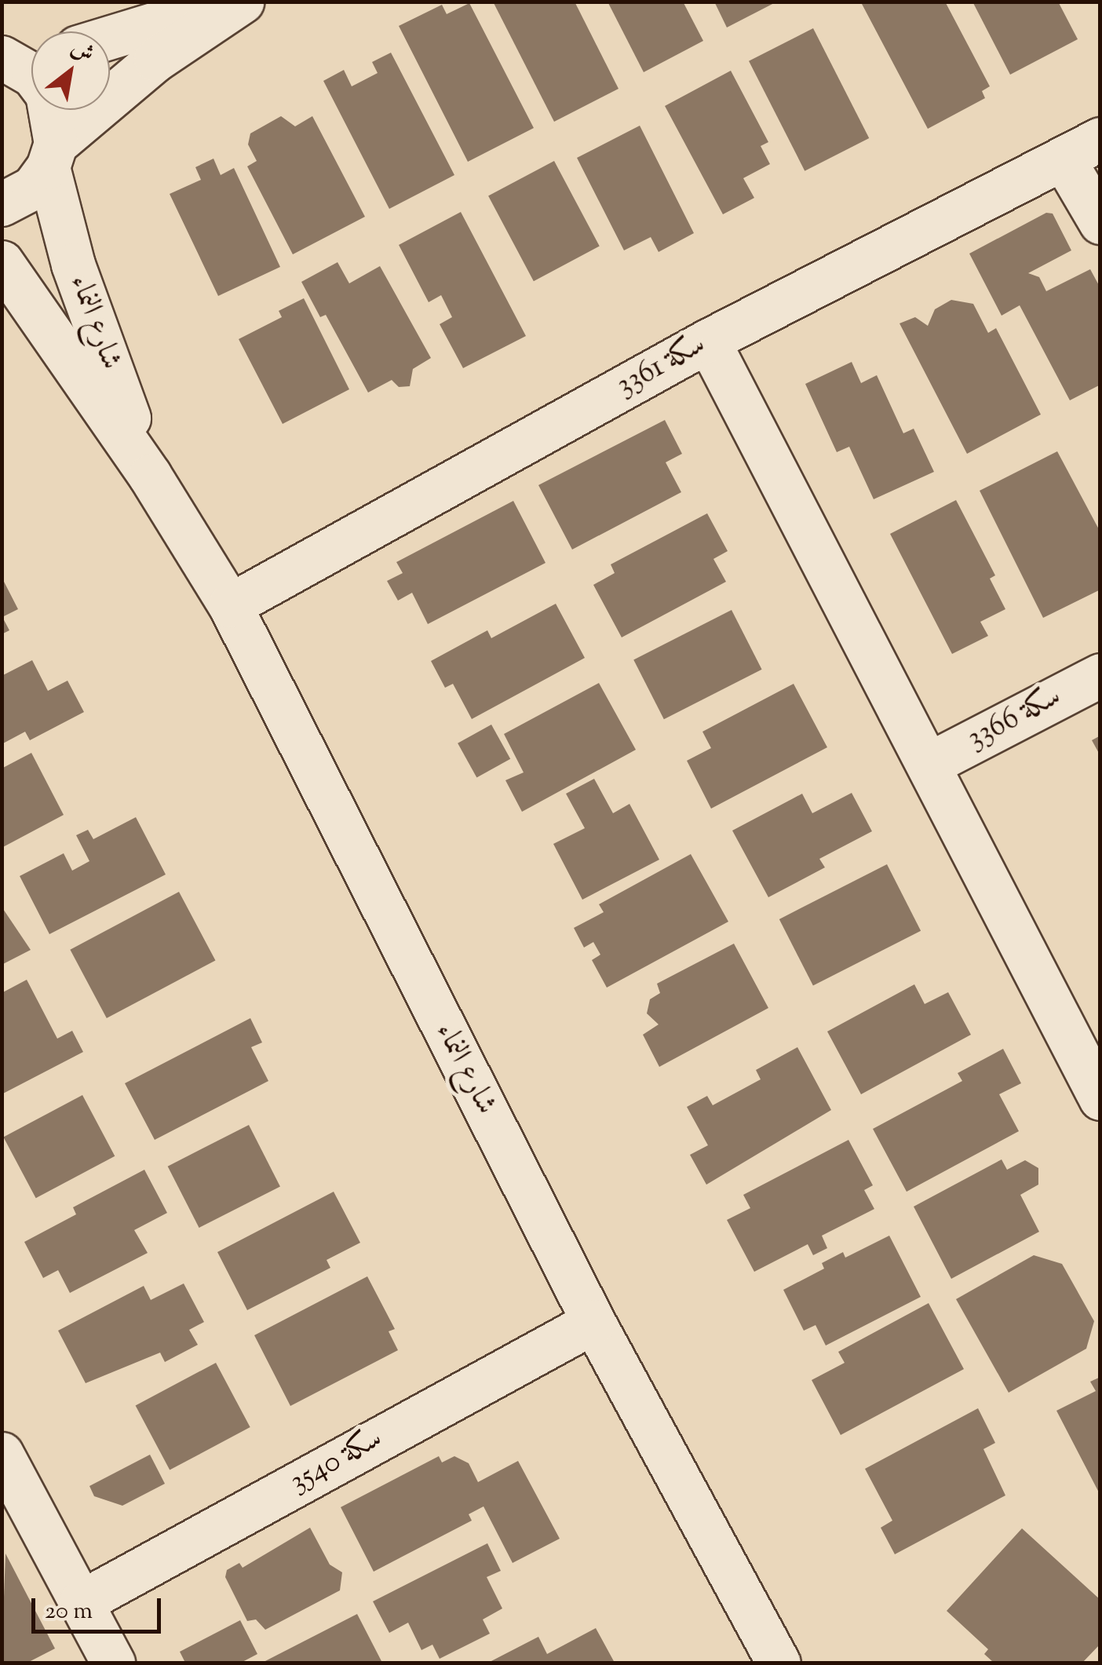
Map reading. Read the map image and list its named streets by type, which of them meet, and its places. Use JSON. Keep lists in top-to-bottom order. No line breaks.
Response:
{"streets":{"street":["شارع النماء","سكة 3361","سكة 3366","سكة 3540"]},"crossings":[["شارع النماء","سكة 3361"],["شارع النماء","سكة 3540"]],"scale_bar":"20 m","north":"top right"}
